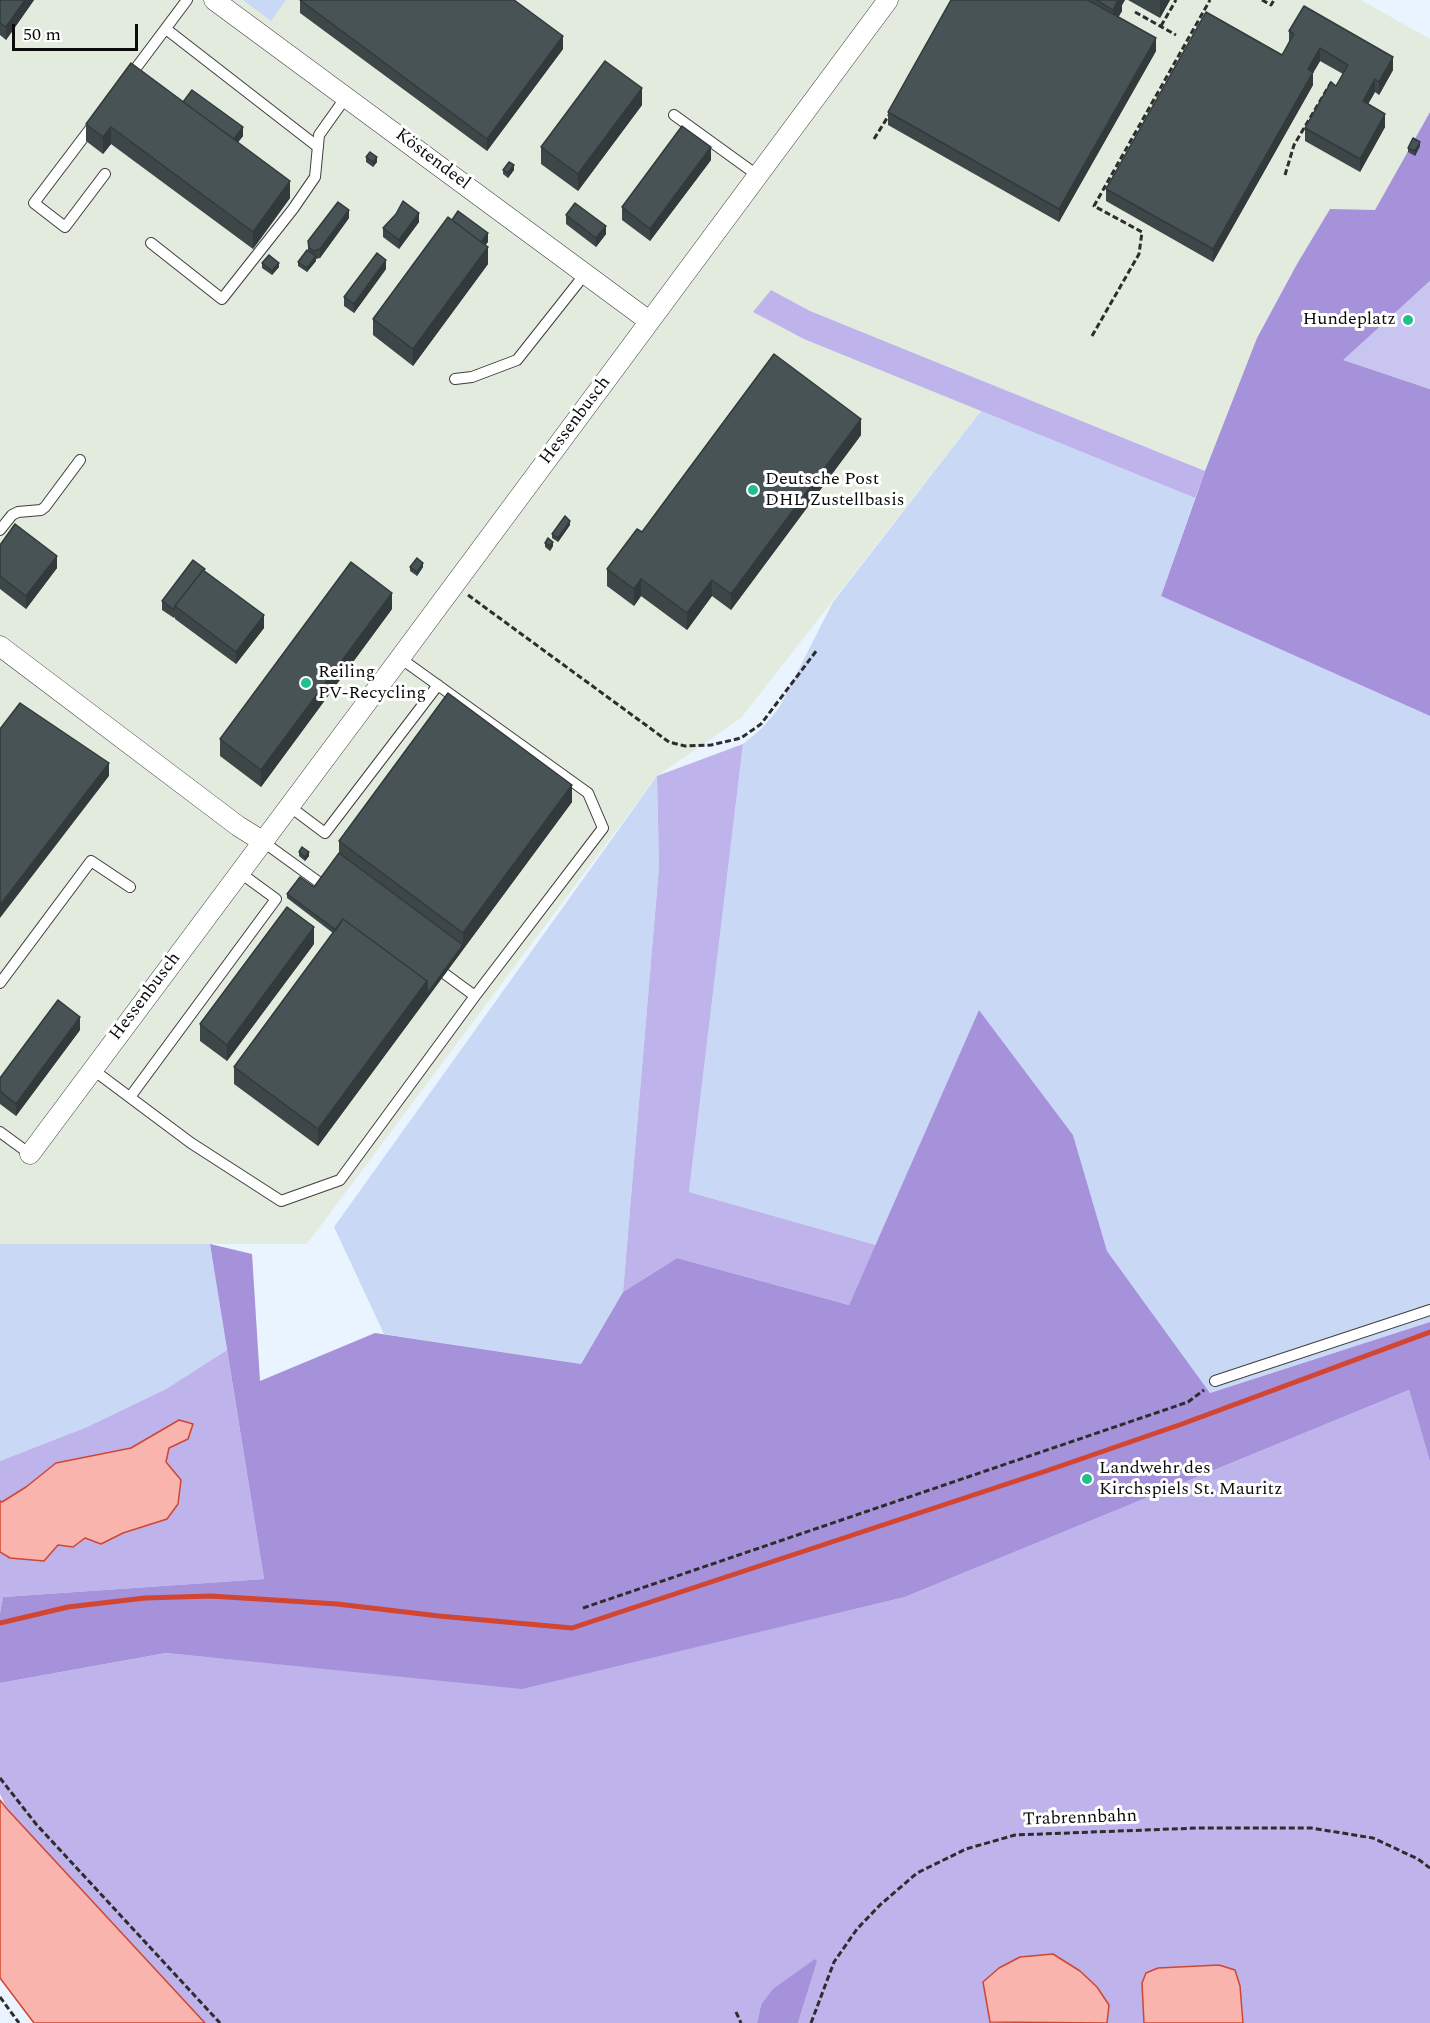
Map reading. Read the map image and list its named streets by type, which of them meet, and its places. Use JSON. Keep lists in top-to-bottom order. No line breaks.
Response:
{"streets":{"street":["Köstendeel","Hessenbusch"],"path":["Trabrennbahn"]},"crossings":[["Köstendeel","Hessenbusch"]],"places":["Hundeplatz","Deutsche Post DHL Zustellbasis","Reiling PV-Recycling","Landwehr des Kirchspiels St. Mauritz"],"scale_bar":"50 m"}
